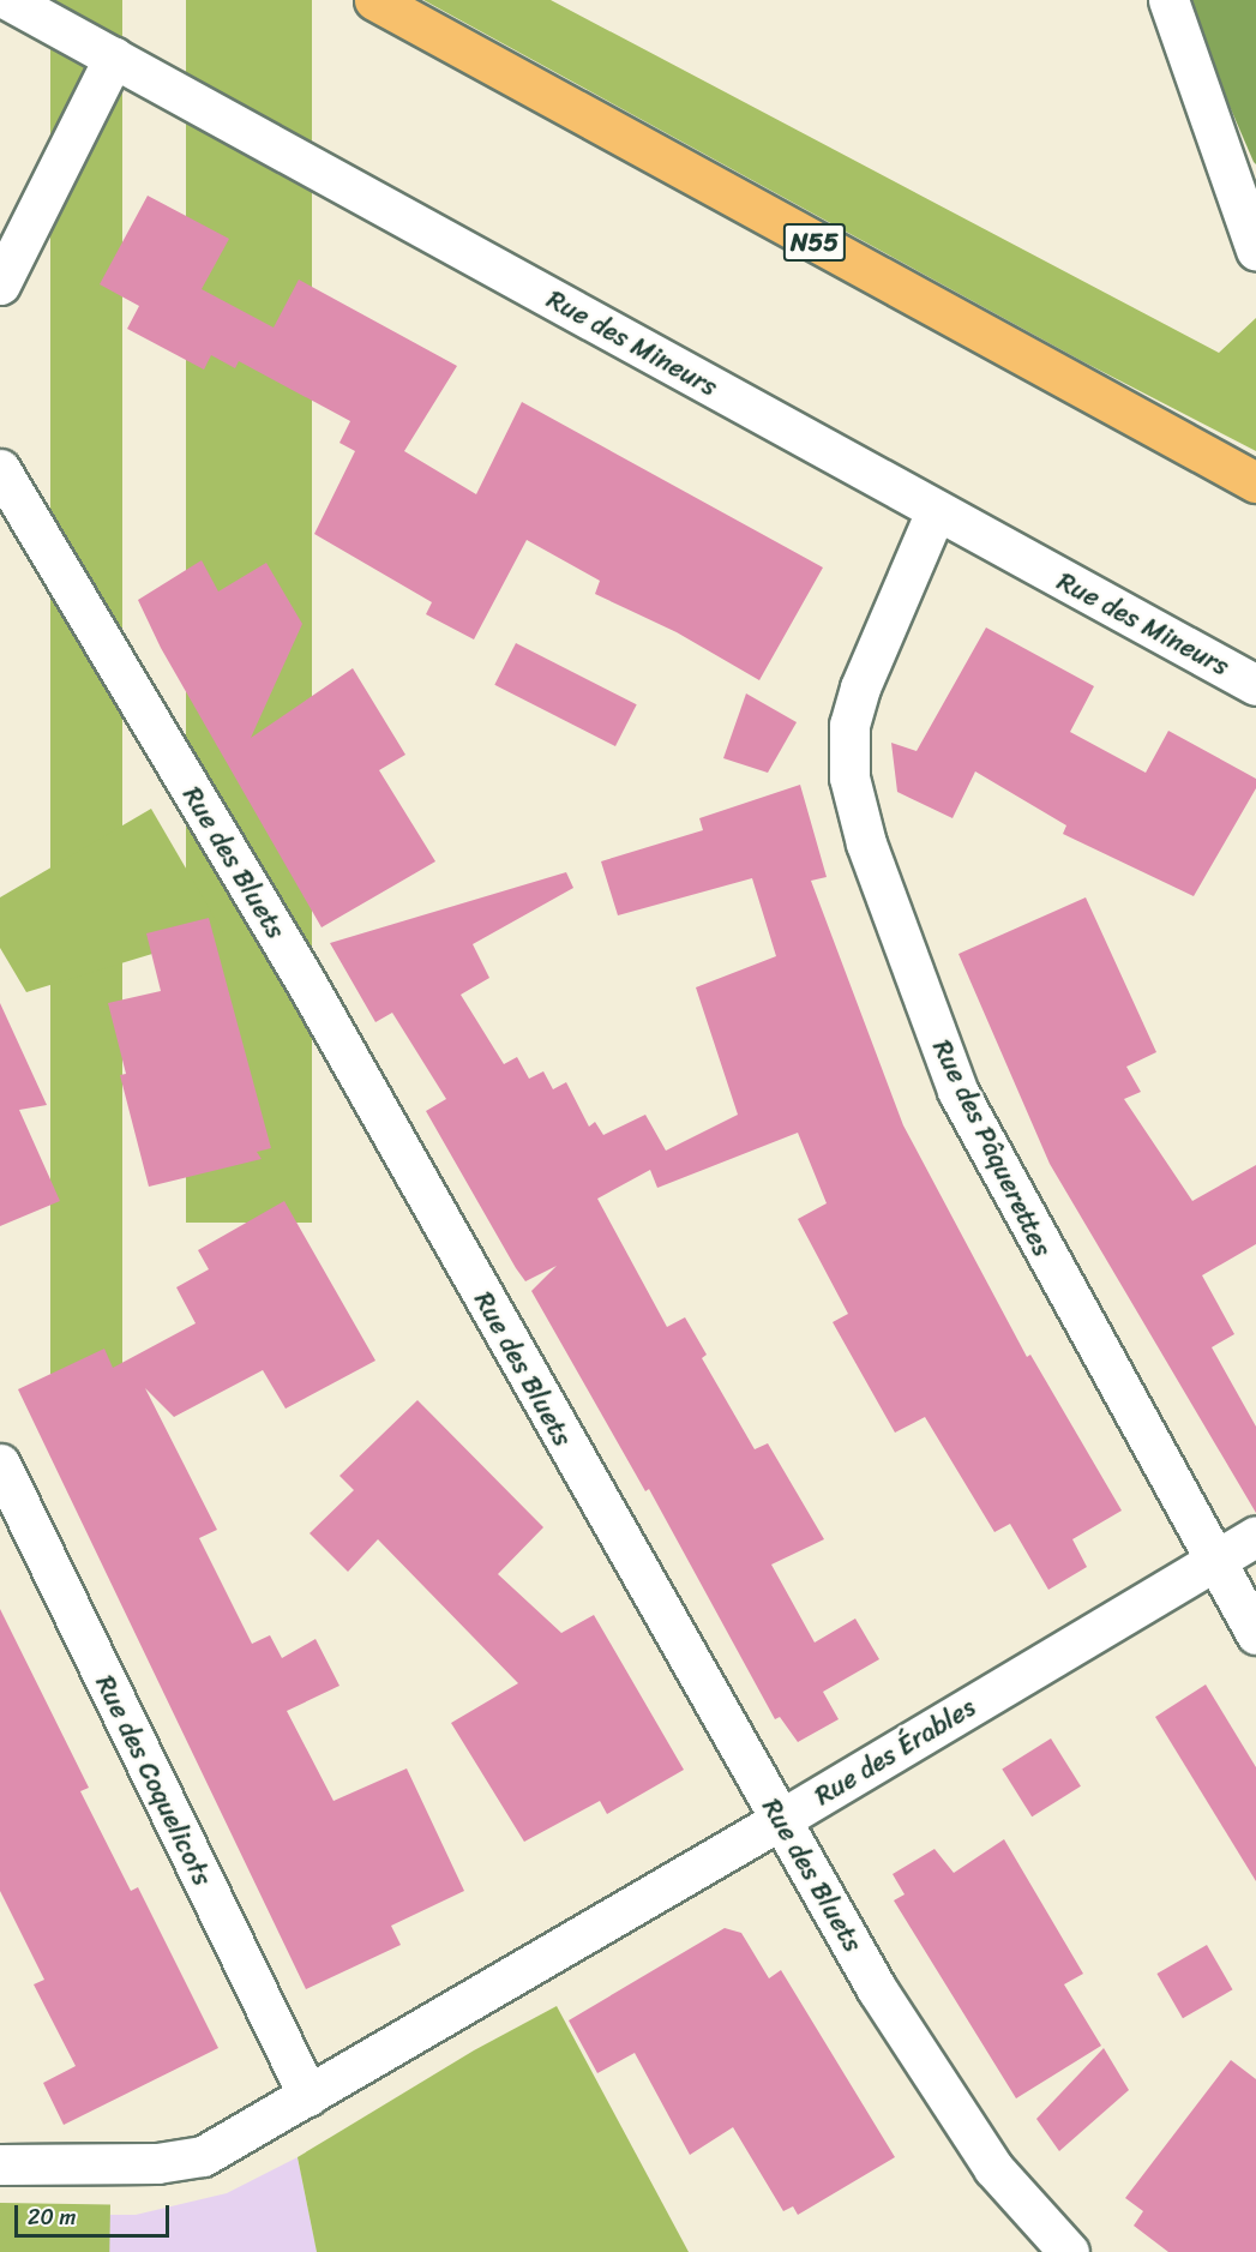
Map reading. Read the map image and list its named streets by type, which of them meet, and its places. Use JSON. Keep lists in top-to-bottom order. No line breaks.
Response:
{"streets":{"highway":["N55"],"street":["Rue des Mineurs","Rue des Bluets","Rue des Pâquerettes","Rue des Érables","Rue des Coquelicots"]},"crossings":[["Rue des Mineurs","Rue des Pâquerettes"],["Rue des Bluets","Rue des Érables"],["Rue des Pâquerettes","Rue des Érables"],["Rue des Érables","Rue des Coquelicots"]],"scale_bar":"20 m"}
